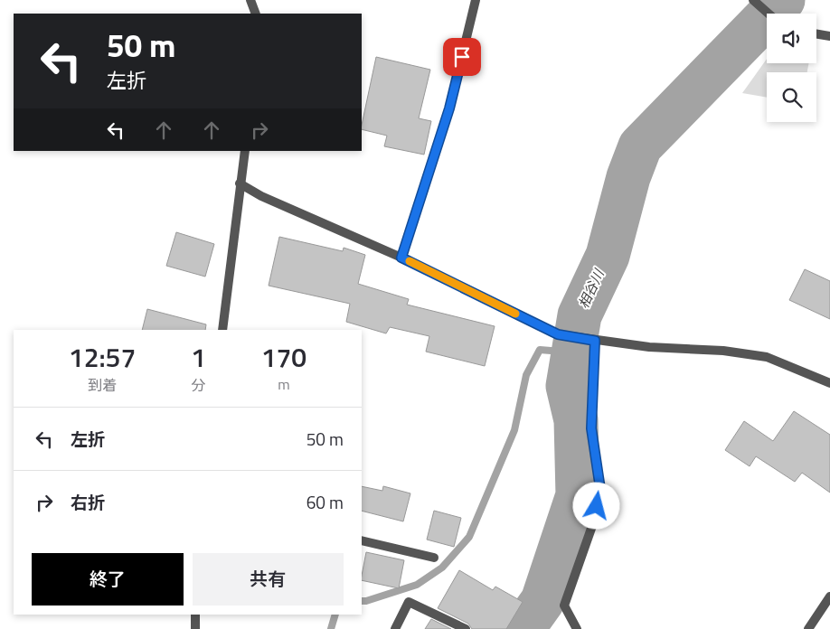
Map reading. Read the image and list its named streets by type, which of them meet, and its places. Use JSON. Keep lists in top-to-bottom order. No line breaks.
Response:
{"water":["相谷川"],"page":{"turn":["50 m","左折"],"eta":["12:57","到着","1","分","170","m"],"list":[{"name":"左折","value":"50 m"},{"name":"右折","value":"60 m"}],"buttons":["終了","共有"]}}
